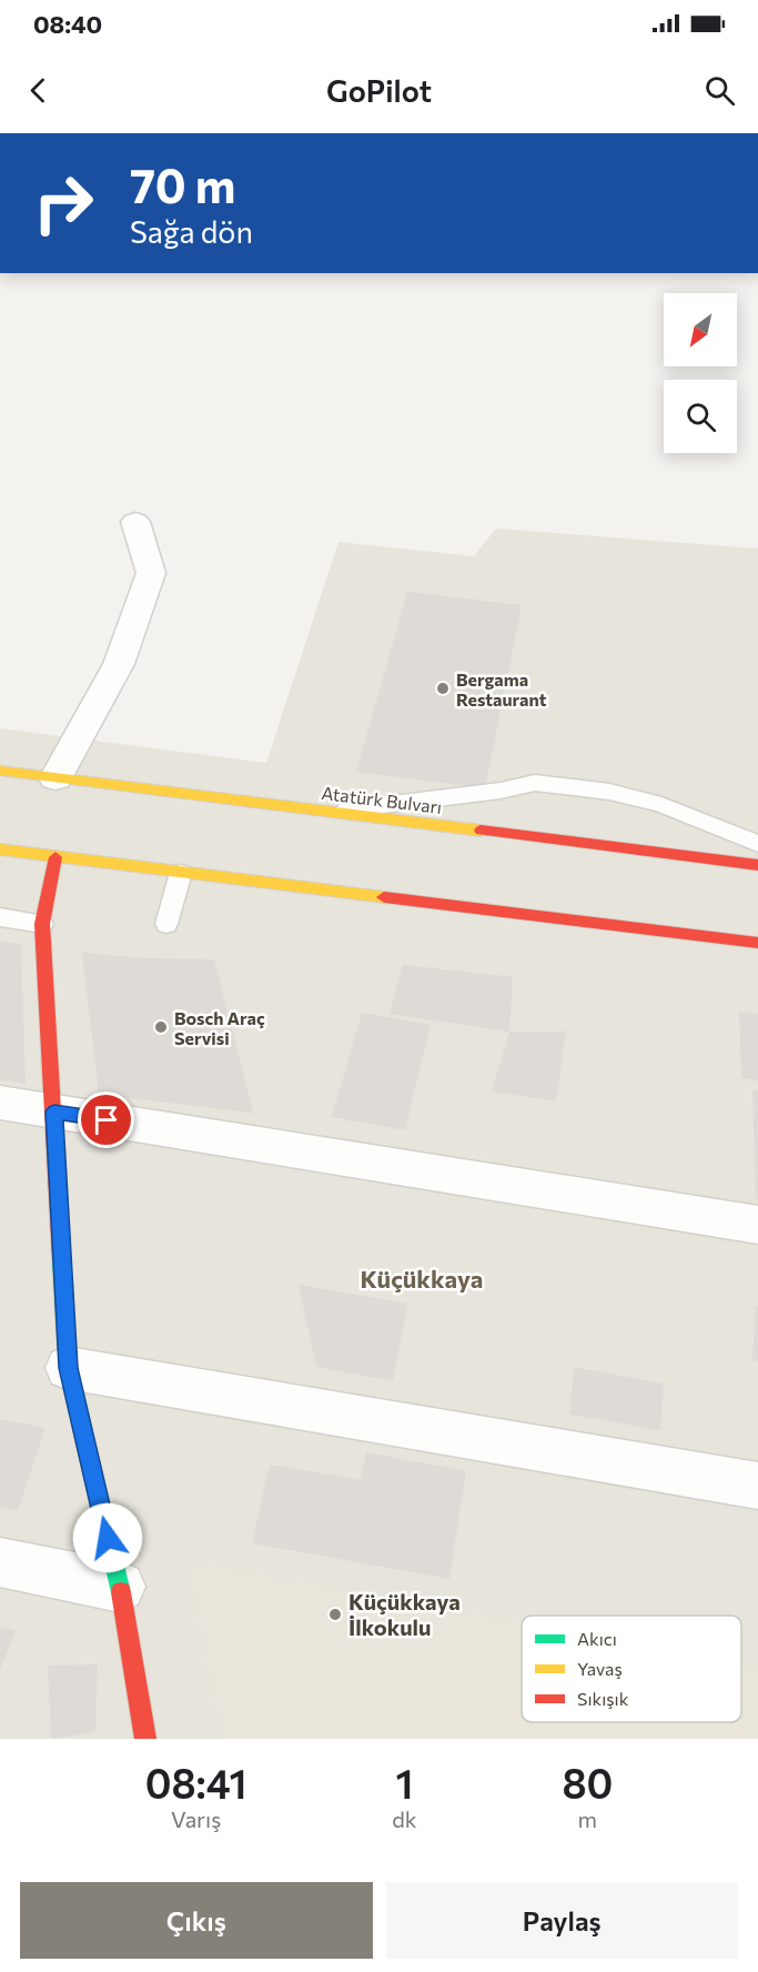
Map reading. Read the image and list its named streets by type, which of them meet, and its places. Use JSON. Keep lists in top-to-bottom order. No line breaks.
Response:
{"streets":{"main road":["Atatürk Bulvarı"]},"districts":["Küçükkaya"],"places":["Bergama Restaurant","Bosch Araç Servisi","Küçükkaya İlkokulu"],"legend":["Akıcı","Yavaş","Sıkışık"],"north":"bottom left","page":{"status":"08:40","header":"GoPilot","turn":["70 m","Sağa dön"],"eta":["08:41","Varış","1","dk","80","m"],"buttons":["Çıkış","Paylaş"]}}
